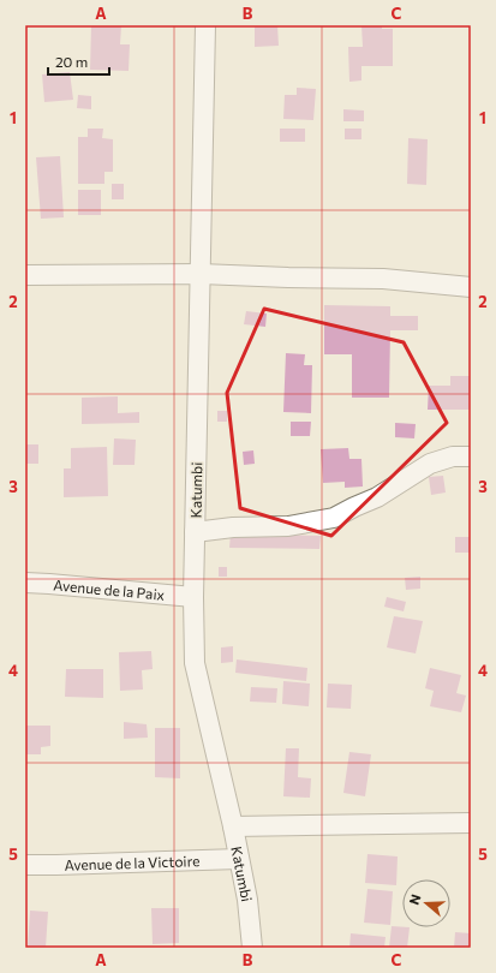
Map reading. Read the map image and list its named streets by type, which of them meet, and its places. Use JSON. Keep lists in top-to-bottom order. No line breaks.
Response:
{"streets":{"street":["Katumbi","Avenue de la Paix","Avenue de la Victoire"]},"crossings":[["Katumbi","Avenue de la Paix"],["Katumbi","Avenue de la Victoire"]],"scale_bar":"20 m","north":"left","grid":{"columns":["A","B","C"],"rows":["1","2","3","4","5"]}}
